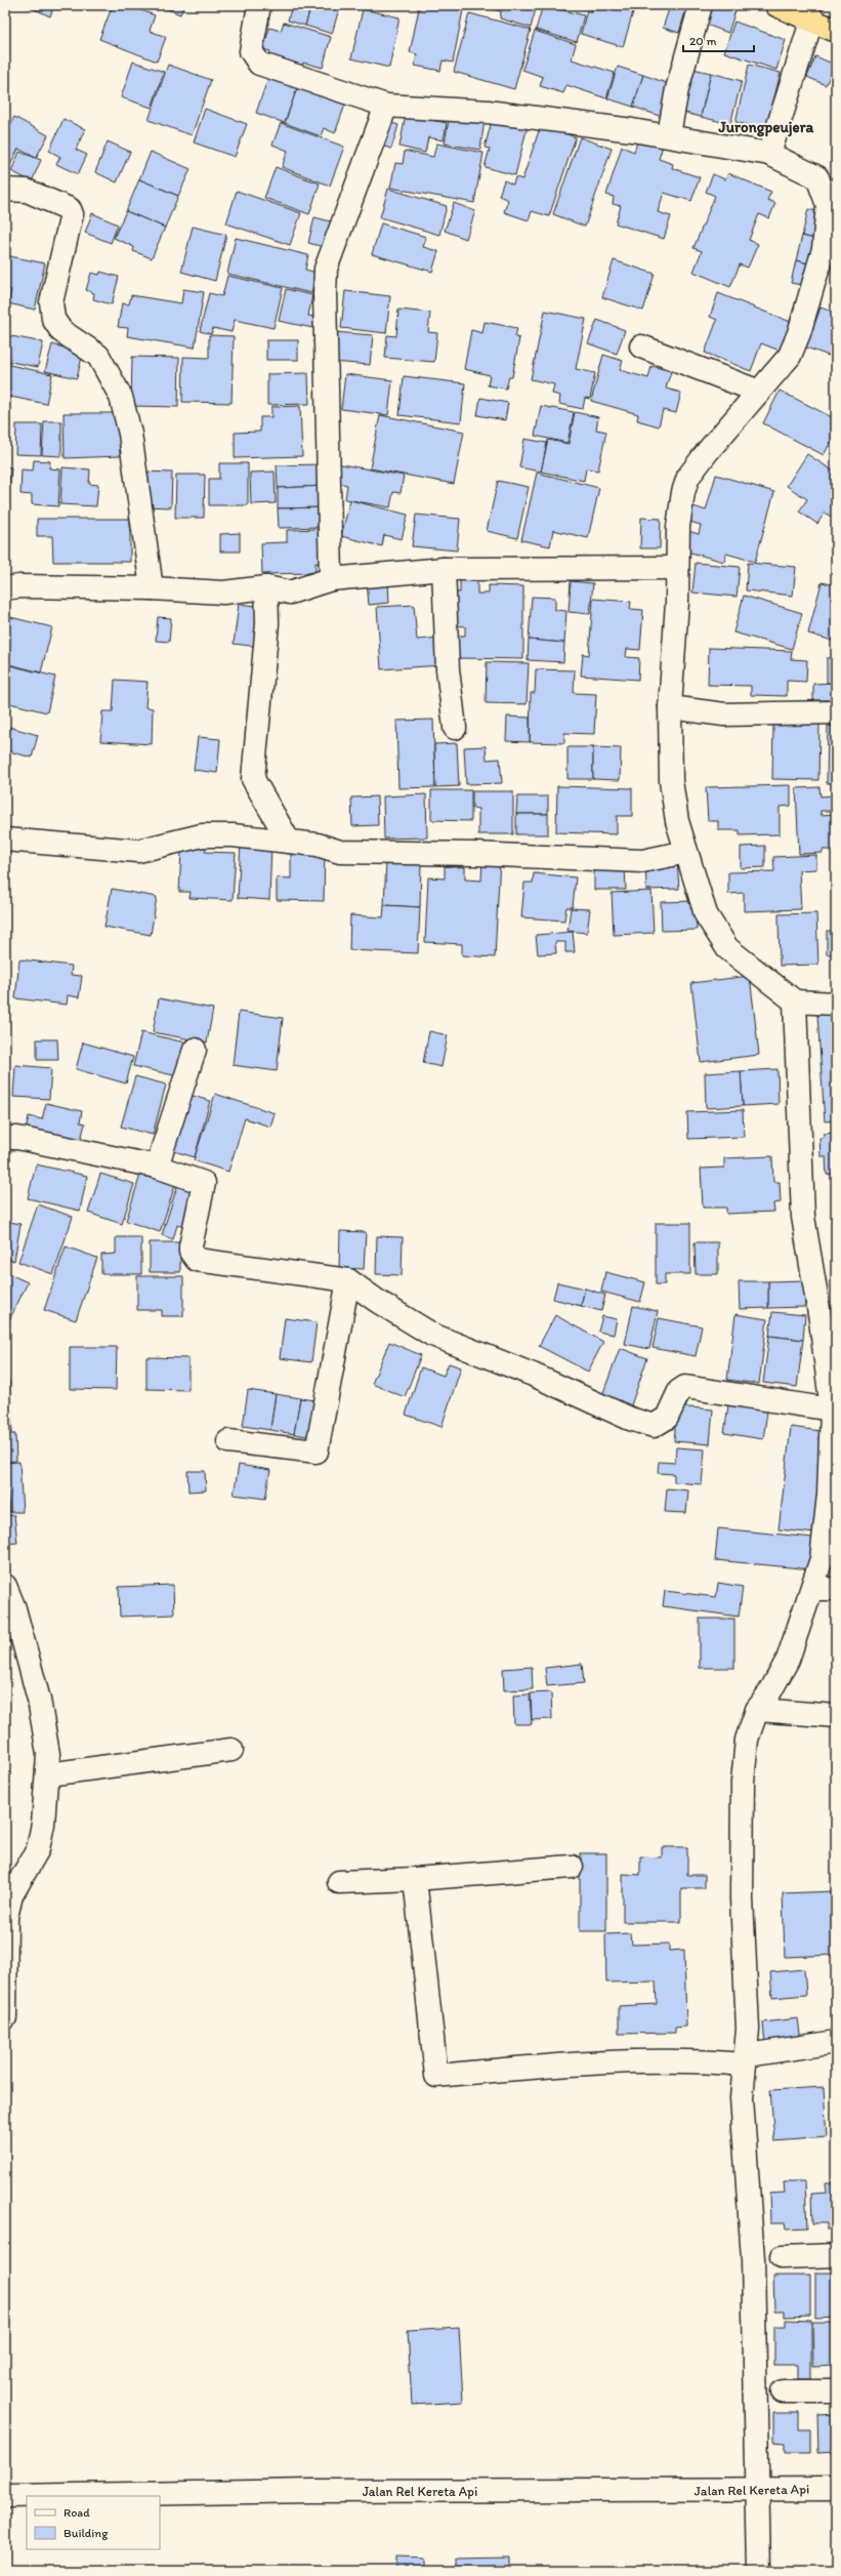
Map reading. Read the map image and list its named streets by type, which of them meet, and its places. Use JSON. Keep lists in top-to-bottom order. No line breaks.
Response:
{"streets":{"street":["Jalan Rel Kereta Api"]},"districts":["Jurongpeujera"],"legend":["Road","Building"],"scale_bar":"20 m"}
